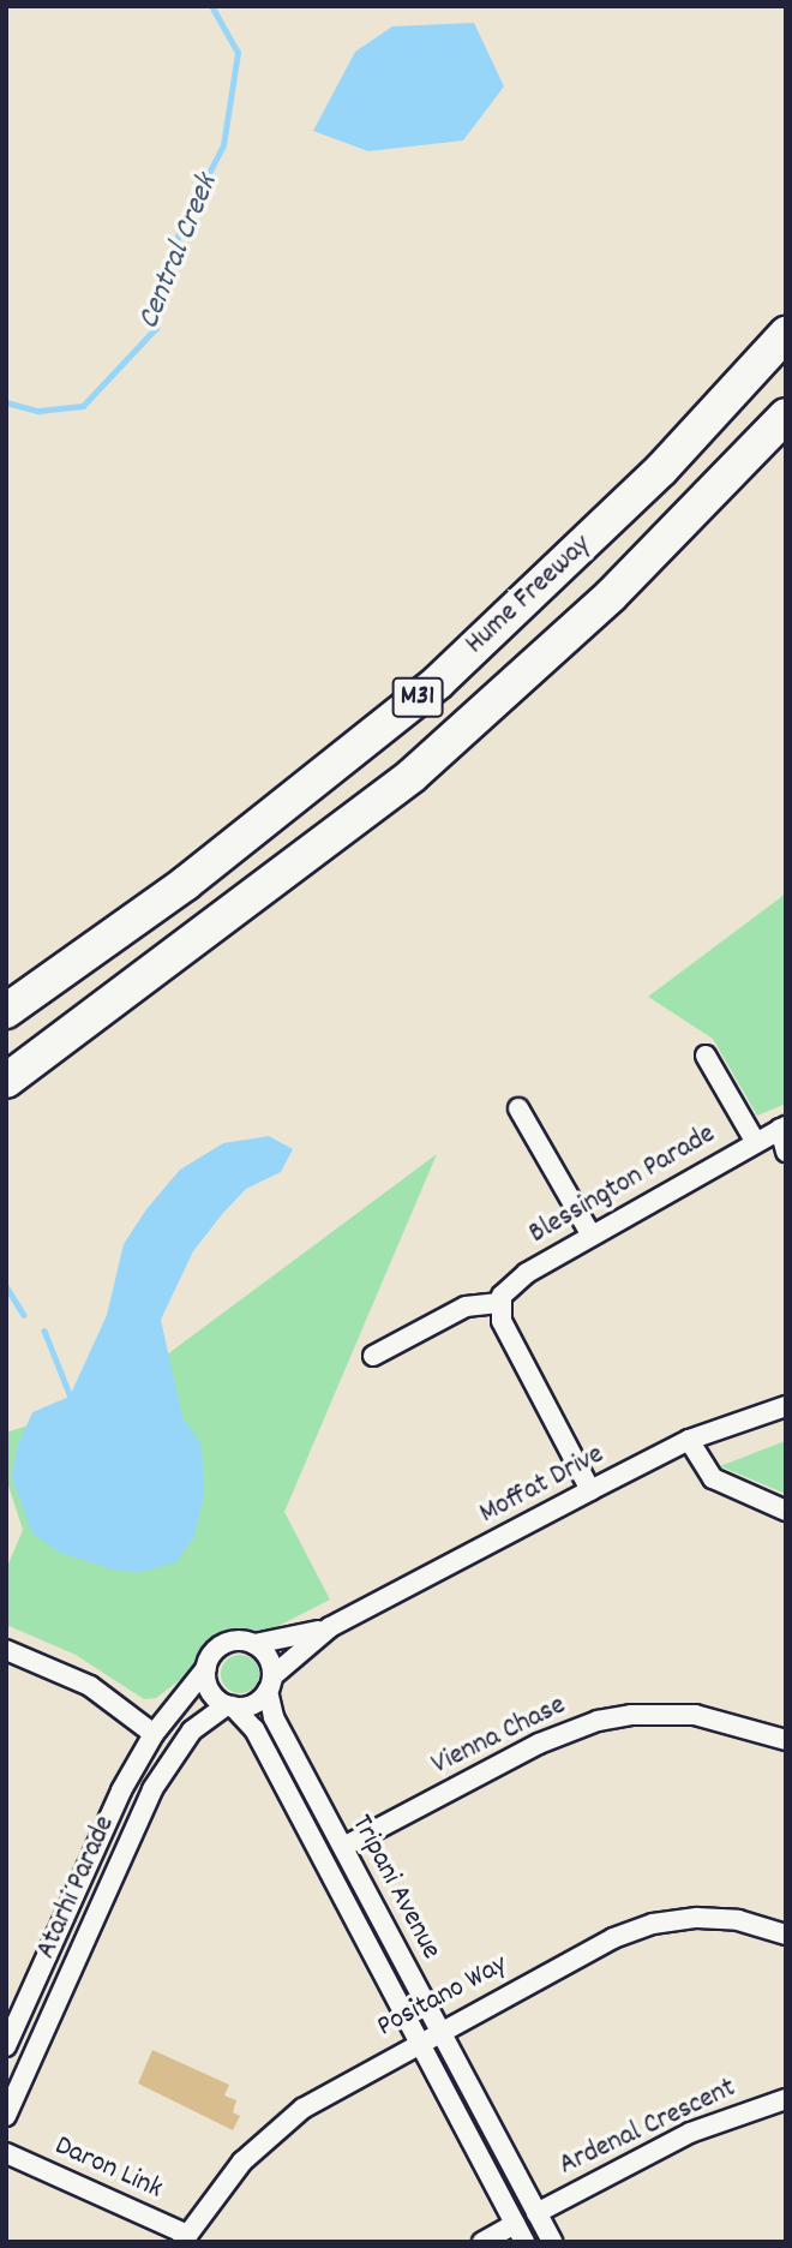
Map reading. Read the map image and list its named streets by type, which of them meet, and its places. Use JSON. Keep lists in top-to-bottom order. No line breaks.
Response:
{"streets":{"highway":["Hume Freeway","M31"],"street":["Blessington Parade","Moffat Drive","Vienna Chase","Atarhi Parade","Tripani Avenue","Positano Way","Ardenal Crescent","Daron Link"]},"crossings":[["Moffat Drive","Atarhi Parade"],["Moffat Drive","Tripani Avenue"],["Vienna Chase","Tripani Avenue"],["Atarhi Parade","Tripani Avenue"],["Tripani Avenue","Positano Way"],["Tripani Avenue","Ardenal Crescent"],["Positano Way","Daron Link"]],"water":["Central Creek"]}
